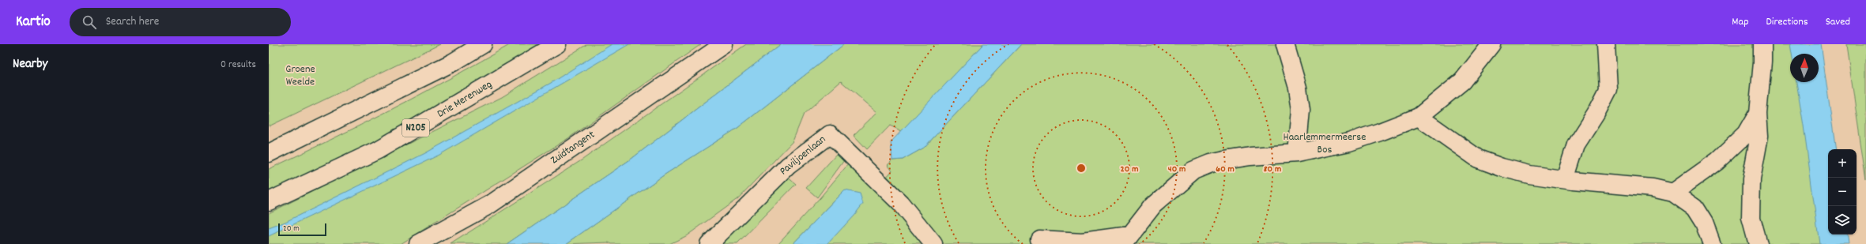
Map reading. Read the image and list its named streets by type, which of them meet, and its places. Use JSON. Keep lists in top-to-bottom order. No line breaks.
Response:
{"streets":{"main road":["Drie Merenweg","N205","Zuidtangent","Paviljoenlaan"]},"parks":["Groene Weelde","Haarlemmermeerse Bos"],"scale_bar":"20 m","north":"top","page":{"header":"Kartio","search":"Search here","nav":["Map","Directions","Saved"],"heading":["Nearby","0 results"],"map_buttons":["+","−"],"scale":"20 m"},"rings":["20 m","40 m","60 m","80 m"]}
